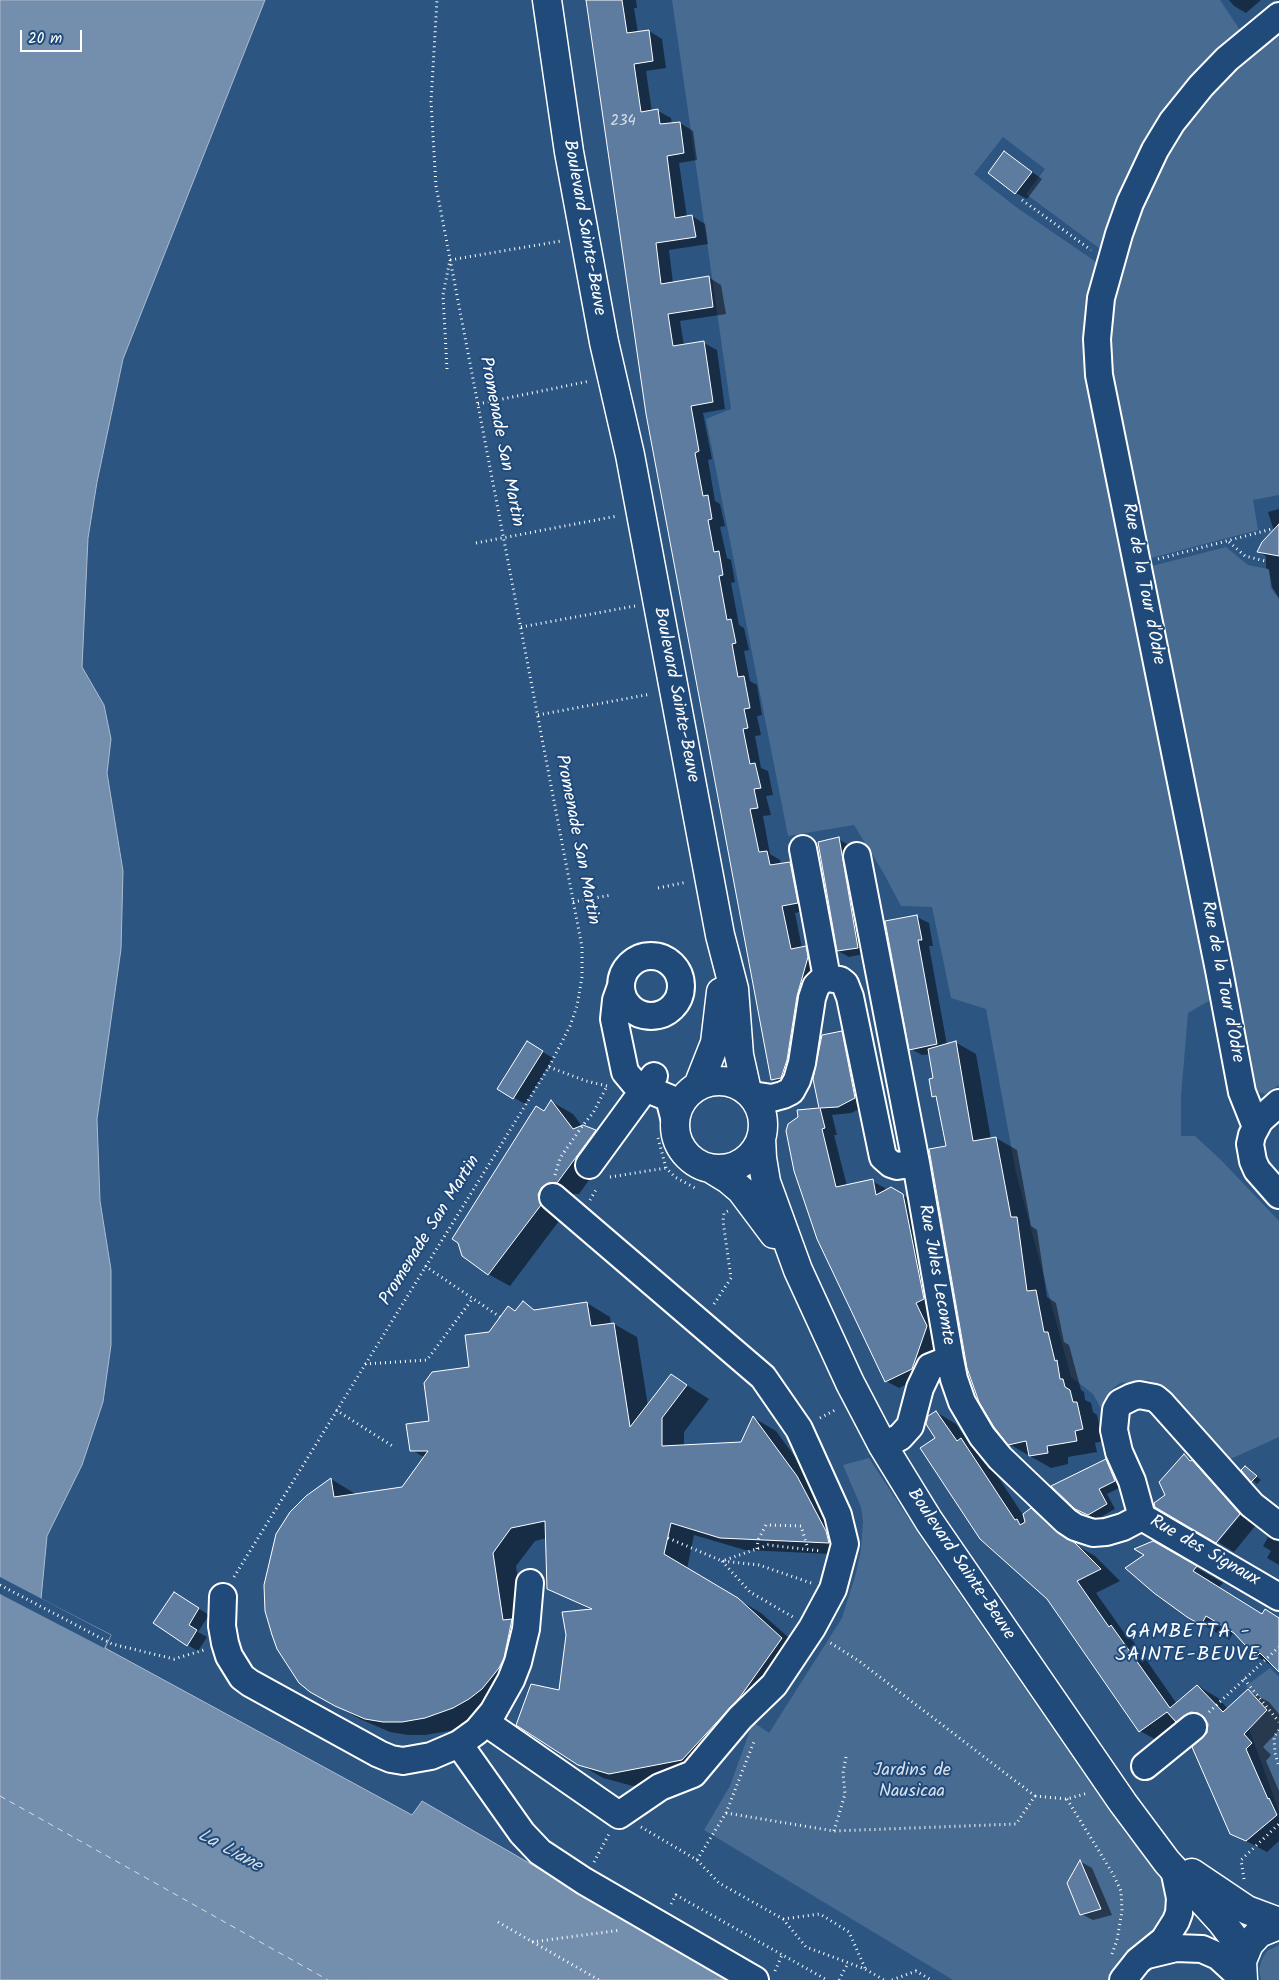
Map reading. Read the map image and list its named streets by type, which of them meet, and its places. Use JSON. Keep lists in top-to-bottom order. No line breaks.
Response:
{"streets":{"main road":["Boulevard Sainte-Beuve"],"street":["Rue de la Tour d'Odre","Rue Jules Lecomte","Rue des Signaux"],"path":["Promenade San Martin"]},"crossings":[["Boulevard Sainte-Beuve","Rue Jules Lecomte"],["Rue Jules Lecomte","Rue des Signaux"]],"districts":["GAMBETTA - SAINTE-BEUVE"],"water":["La Liane"],"parks":["Jardins de Nausicaa"],"house_numbers":["234"],"scale_bar":"20 m"}
